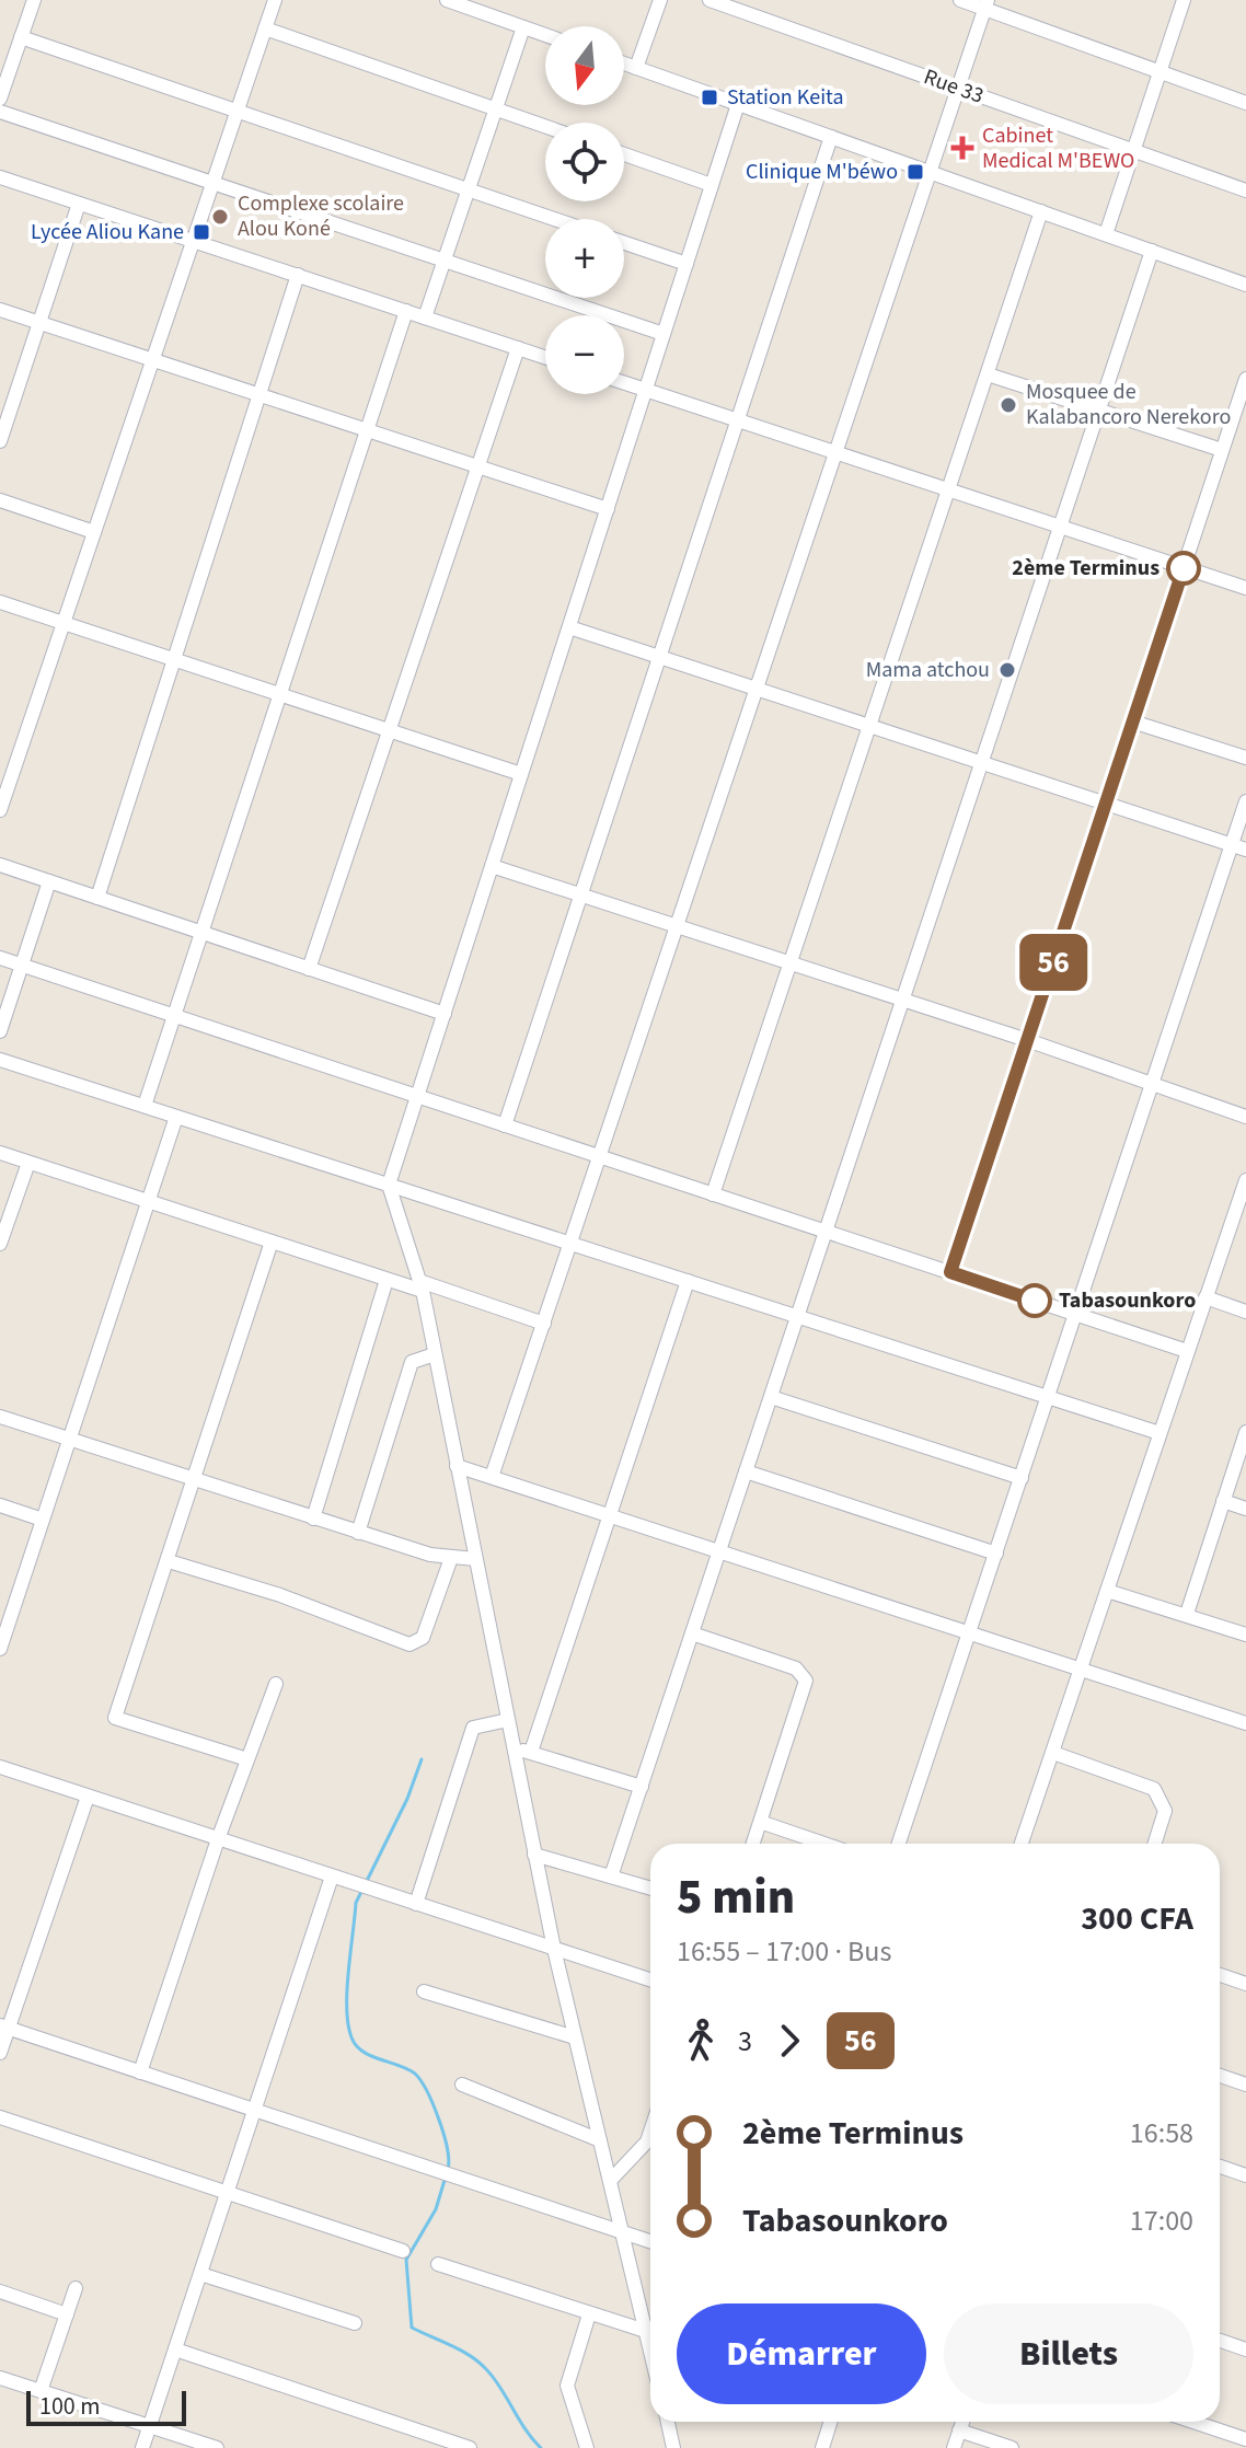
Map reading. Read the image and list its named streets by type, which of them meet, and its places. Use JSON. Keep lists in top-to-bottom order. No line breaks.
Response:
{"streets":{"street":["Rue 33"]},"places":{"transit":["Station Keita","Clinique M'béwo","Lycée Aliou Kane"],"health":["Cabinet Medical M'BEWO"],"other":["Complexe scolaire Alou Koné","Mosquee de Kalabancoro Nerekoro","2ème Terminus","Mama atchou","Tabasounkoro"]},"lines":["bus line 56"],"scale_bar":"100 m","north":"bottom","page":{"on_map":"56","map_buttons":["+","−"],"heading":["5 min","16:55 – 17:00 · Bus","300 CFA"],"legs":["3","56"],"list":[{"name":"2ème Terminus","value":"16:58"},{"name":"Tabasounkoro","value":"17:00"}],"buttons":["Démarrer","Billets"],"scale":"100 m"}}
